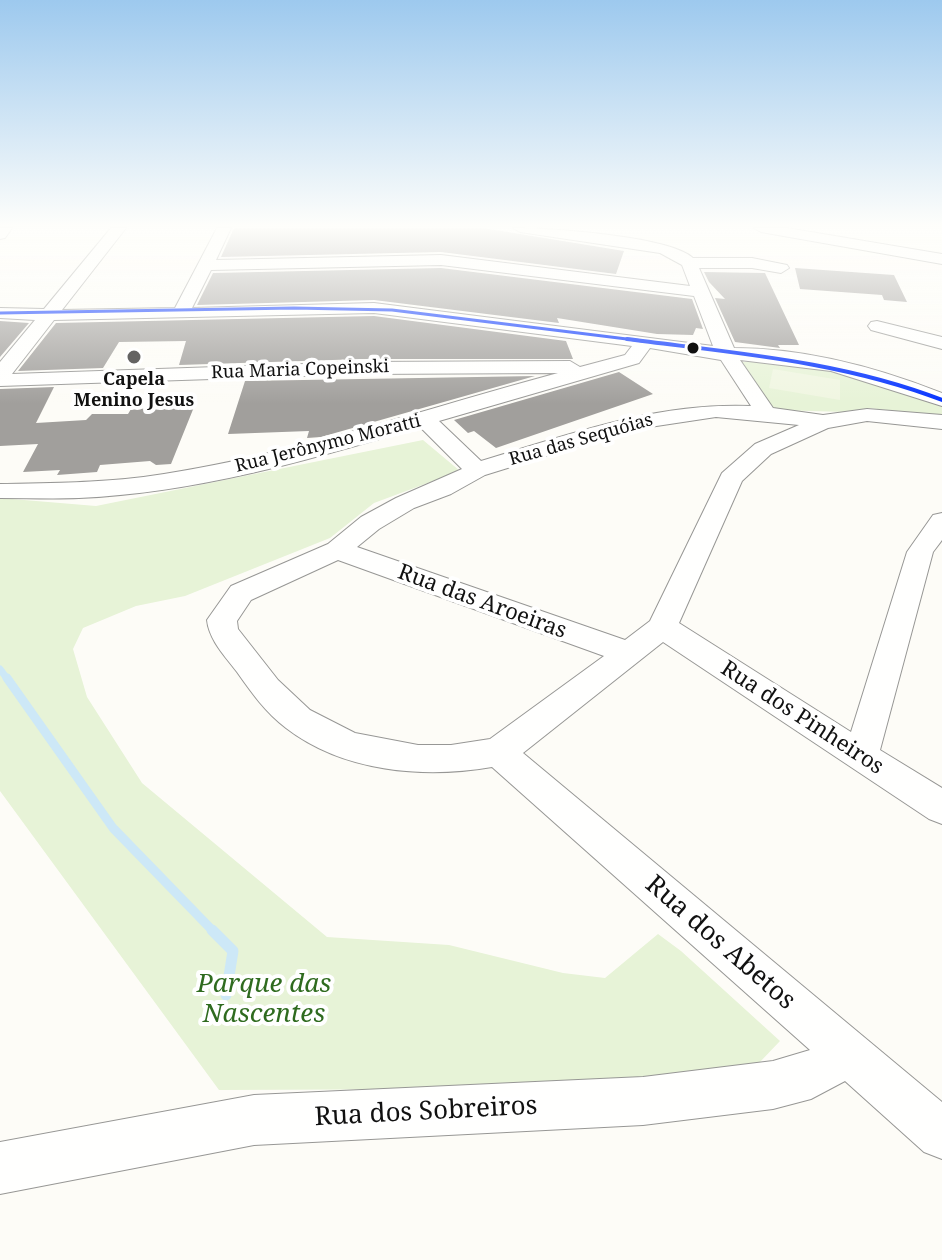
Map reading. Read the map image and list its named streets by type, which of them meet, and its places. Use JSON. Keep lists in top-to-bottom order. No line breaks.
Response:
{"streets":{"street":["Rua Maria Copeinski","Rua das Sequóias","Rua Jerônymo Moratti","Rua das Aroeiras","Rua dos Pinheiros","Rua dos Abetos","Rua dos Sobreiros"]},"crossings":[["Rua Maria Copeinski","Rua Jerônymo Moratti"],["Rua das Sequóias","Rua das Aroeiras"],["Rua das Sequóias","Rua dos Abetos"],["Rua dos Abetos","Rua dos Sobreiros"]],"parks":["Parque das Nascentes"],"places":["Capela Menino Jesus"]}
